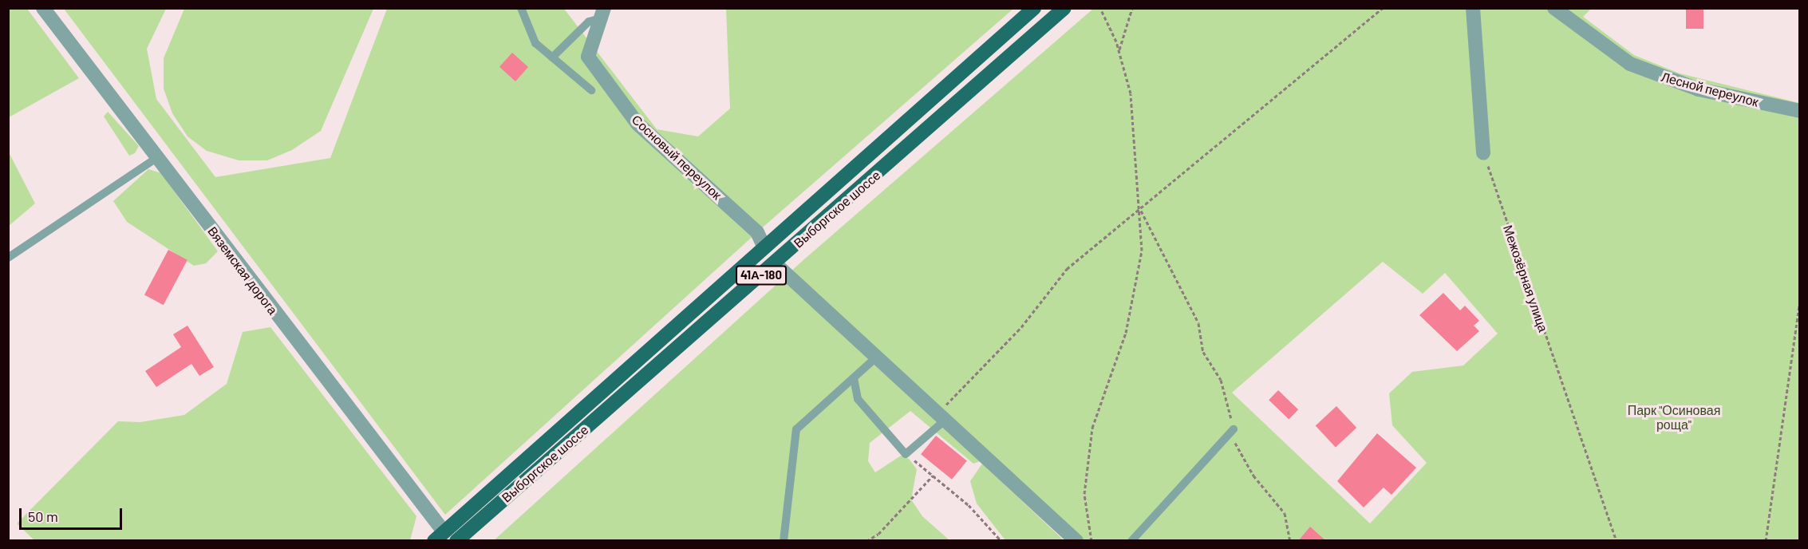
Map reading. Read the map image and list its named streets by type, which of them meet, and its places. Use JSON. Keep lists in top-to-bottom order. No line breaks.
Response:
{"streets":{"main road":["Выборгское шоссе","41А-180"],"street":["Лесной переулок","Сосновый переулок","Вяземская дорога"],"path":["Межозёрная улица"]},"crossings":[["Сосновый переулок","Выборгское шоссе"],["Выборгское шоссе","Вяземская дорога"]],"parks":["Парк \"Осиновая роща\""],"scale_bar":"50 m"}
